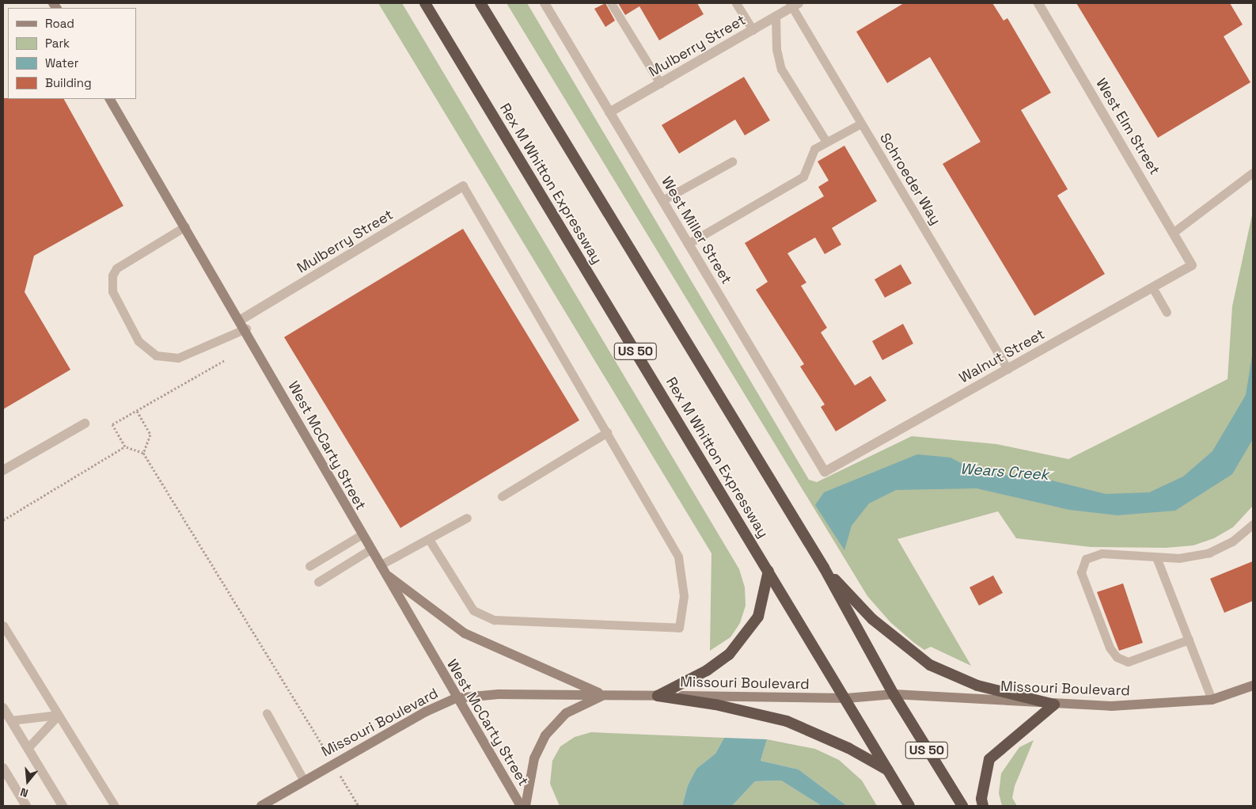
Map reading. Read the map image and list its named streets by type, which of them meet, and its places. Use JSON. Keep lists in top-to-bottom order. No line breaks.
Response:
{"streets":{"highway":["Rex M Whitton Expressway","US 50"],"main road":["West McCarty Street","Missouri Boulevard"],"street":["Mulberry Street","West Elm Street","West Miller Street","Walnut Street"],"lane":["Schroeder Way"]},"crossings":[["Mulberry Street","Schroeder Way"],["Mulberry Street","West Miller Street"],["Mulberry Street","West McCarty Street"],["West Elm Street","Walnut Street"],["Schroeder Way","Walnut Street"],["Rex M Whitton Expressway","Missouri Boulevard"],["West Miller Street","Walnut Street"],["US 50","Missouri Boulevard"],["West McCarty Street","Missouri Boulevard"]],"water":["Wears Creek"],"legend":["Road","Park","Water","Building"],"north":"bottom"}
